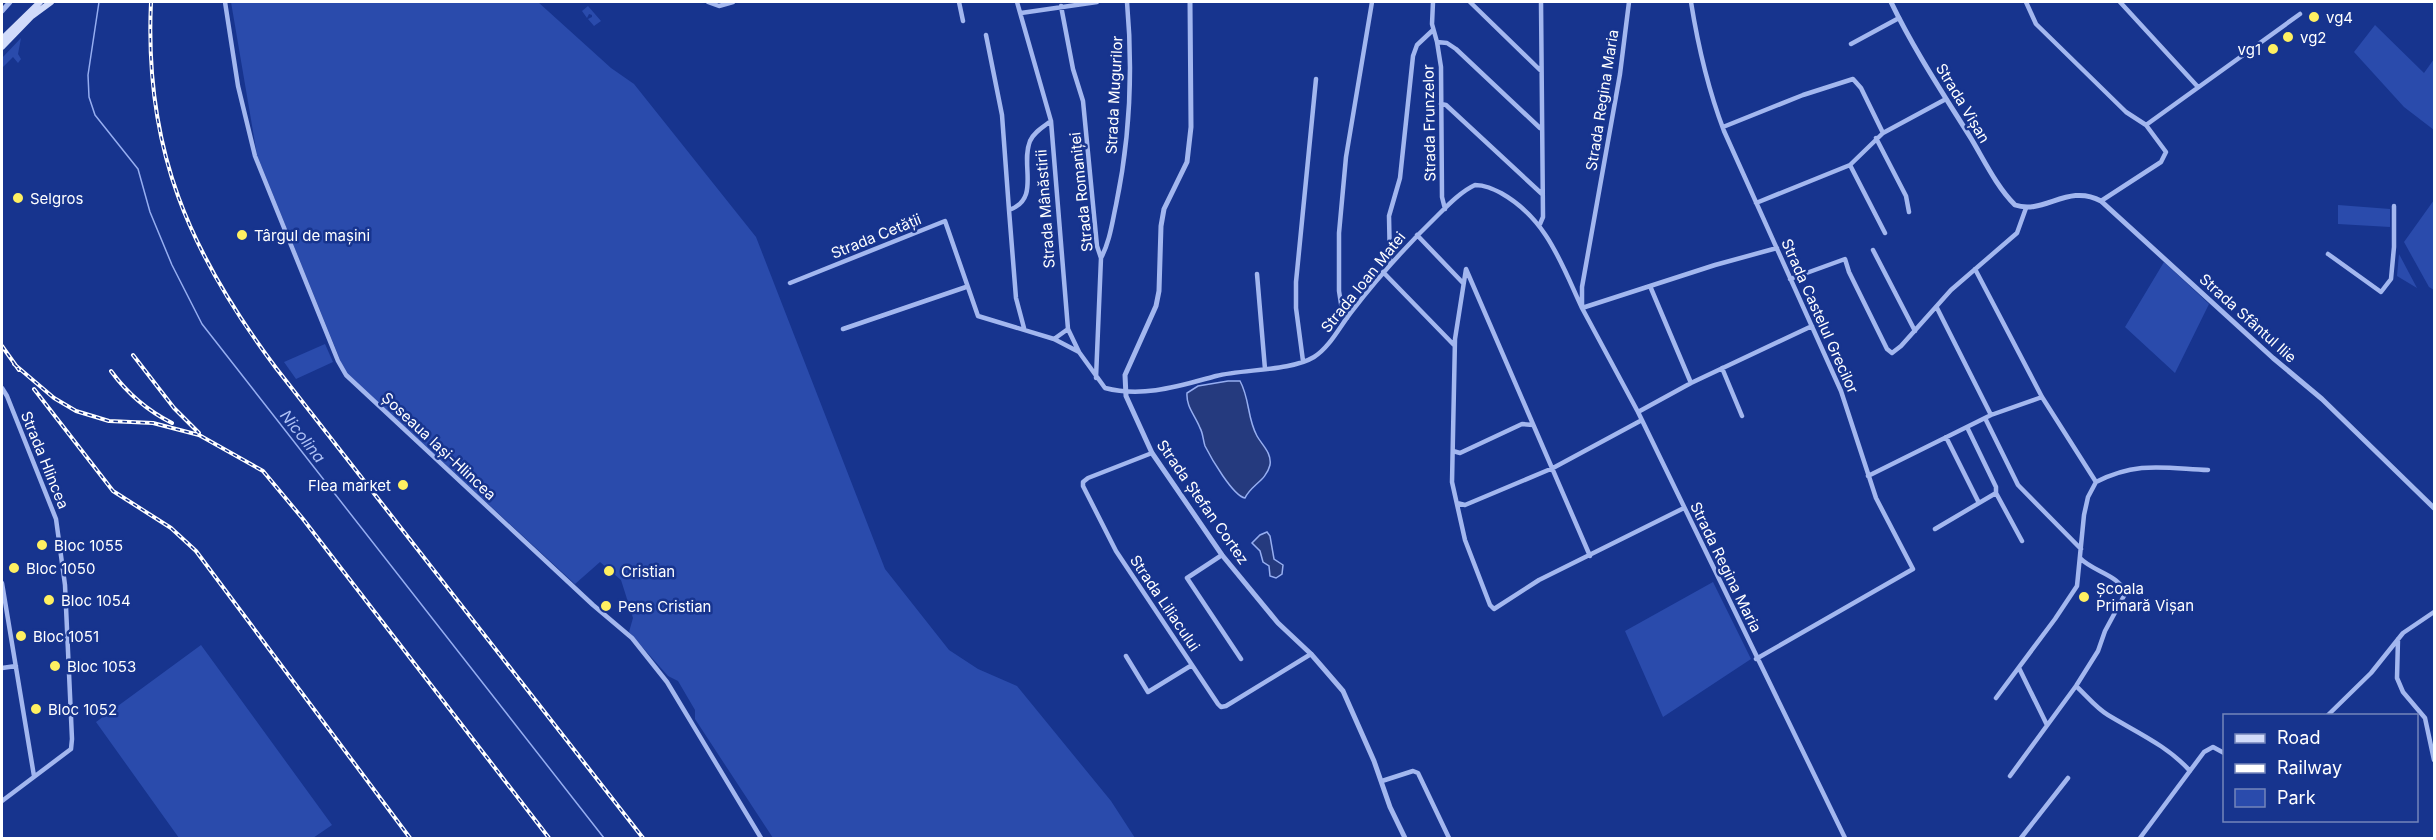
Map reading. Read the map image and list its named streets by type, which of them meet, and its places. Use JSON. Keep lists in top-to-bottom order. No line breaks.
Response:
{"streets":{"street":["Strada Mugurilor","Strada Regina Maria","Strada Vișan","Strada Frunzelor","Strada Romaniței","Strada Mânăstirii","Strada Cetății","Strada Ioan Matei","Strada Castelul Grecilor","Strada Sfântul Ilie","Șoseaua Iași-Hlincea","Strada Hlincea","Strada Ștefan Cortez","Strada Liliacului"]},"crossings":[["Strada Mugurilor","Strada Romaniței"],["Strada Regina Maria","Strada Ioan Matei"],["Strada Regina Maria","Strada Castelul Grecilor"],["Strada Frunzelor","Strada Ioan Matei"],["Strada Romaniței","Strada Mânăstirii"],["Strada Mânăstirii","Strada Cetății"],["Strada Mânăstirii","Strada Ioan Matei"],["Strada Mânăstirii","Strada Ștefan Cortez"],["Strada Ioan Matei","Strada Ștefan Cortez"],["Strada Ștefan Cortez","Strada Liliacului"]],"water":["Nicolina"],"places":["vg4","vg2","vg1","Selgros","Târgul de mașini","Flea market","Bloc 1055","Bloc 1050","Cristian","Școala Primară Vișan","Bloc 1054","Pens Cristian","Bloc 1051","Bloc 1053","Bloc 1052"],"legend":["Road","Railway","Park"]}
